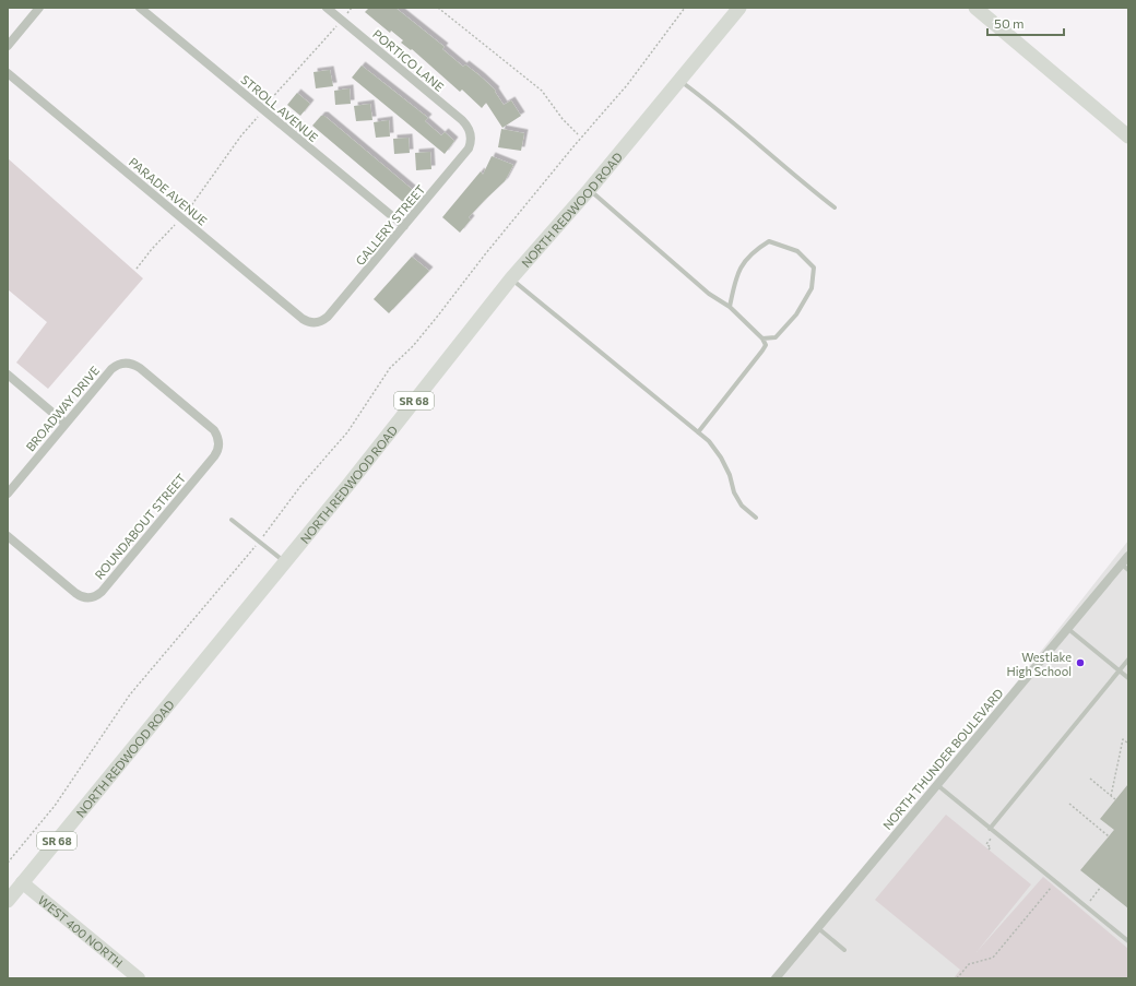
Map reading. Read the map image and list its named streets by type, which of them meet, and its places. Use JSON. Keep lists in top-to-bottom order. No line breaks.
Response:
{"streets":{"main road":["NORTH REDWOOD ROAD","SR 68"],"street":["PORTICO LANE","STROLL AVENUE","PARADE AVENUE","GALLERY STREET","BROADWAY DRIVE","ROUNDABOUT STREET","NORTH THUNDER BOULEVARD","WEST 400 NORTH"]},"crossings":[["PORTICO LANE","GALLERY STREET"],["STROLL AVENUE","GALLERY STREET"],["PARADE AVENUE","GALLERY STREET"],["NORTH REDWOOD ROAD","WEST 400 NORTH"],["BROADWAY DRIVE","ROUNDABOUT STREET"]],"places":["Westlake High School"],"scale_bar":"50 m"}
